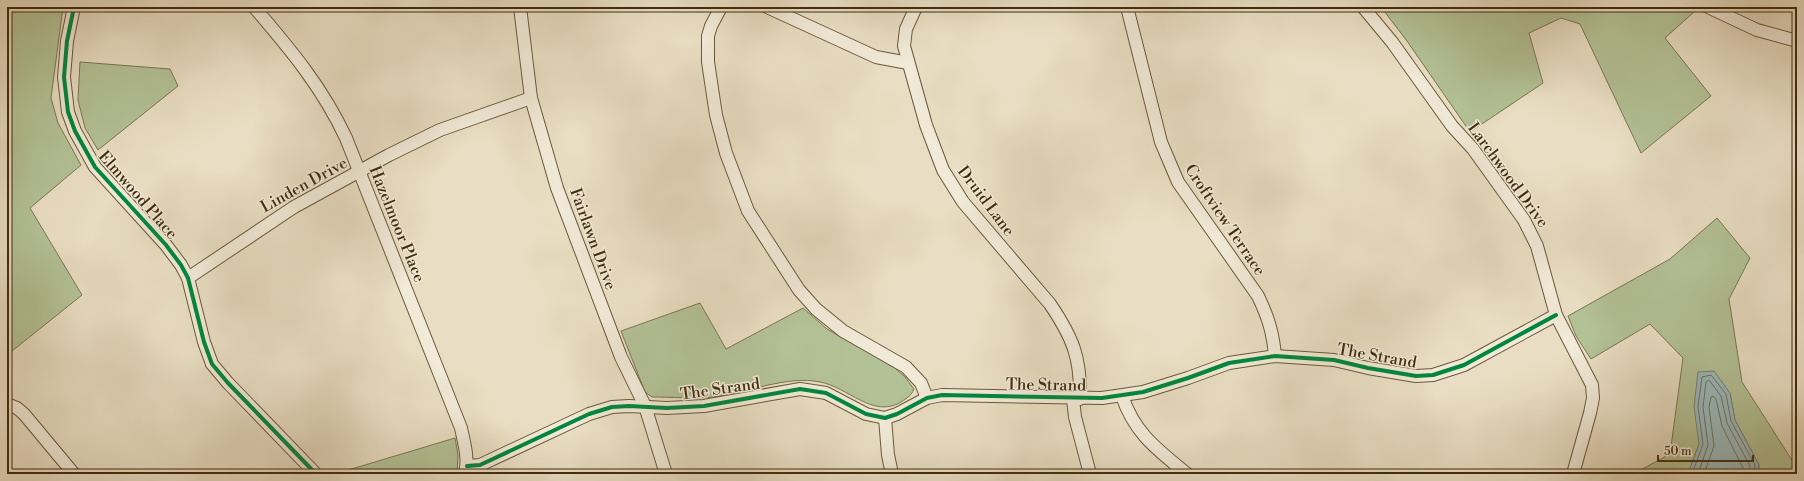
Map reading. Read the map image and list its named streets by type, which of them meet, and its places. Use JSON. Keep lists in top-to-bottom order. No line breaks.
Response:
{"streets":{"street":["Larchwood Drive","Linden Drive","Elmwood Place","Druid Lane","Croftview Terrace","Hazelmoor Place","Fairlawn Drive","The Strand"]},"crossings":[["Larchwood Drive","The Strand"],["Linden Drive","Elmwood Place"],["Linden Drive","Hazelmoor Place"],["Linden Drive","Fairlawn Drive"],["Druid Lane","The Strand"],["Croftview Terrace","The Strand"],["Hazelmoor Place","The Strand"],["Fairlawn Drive","The Strand"]],"scale_bar":"50 m"}
